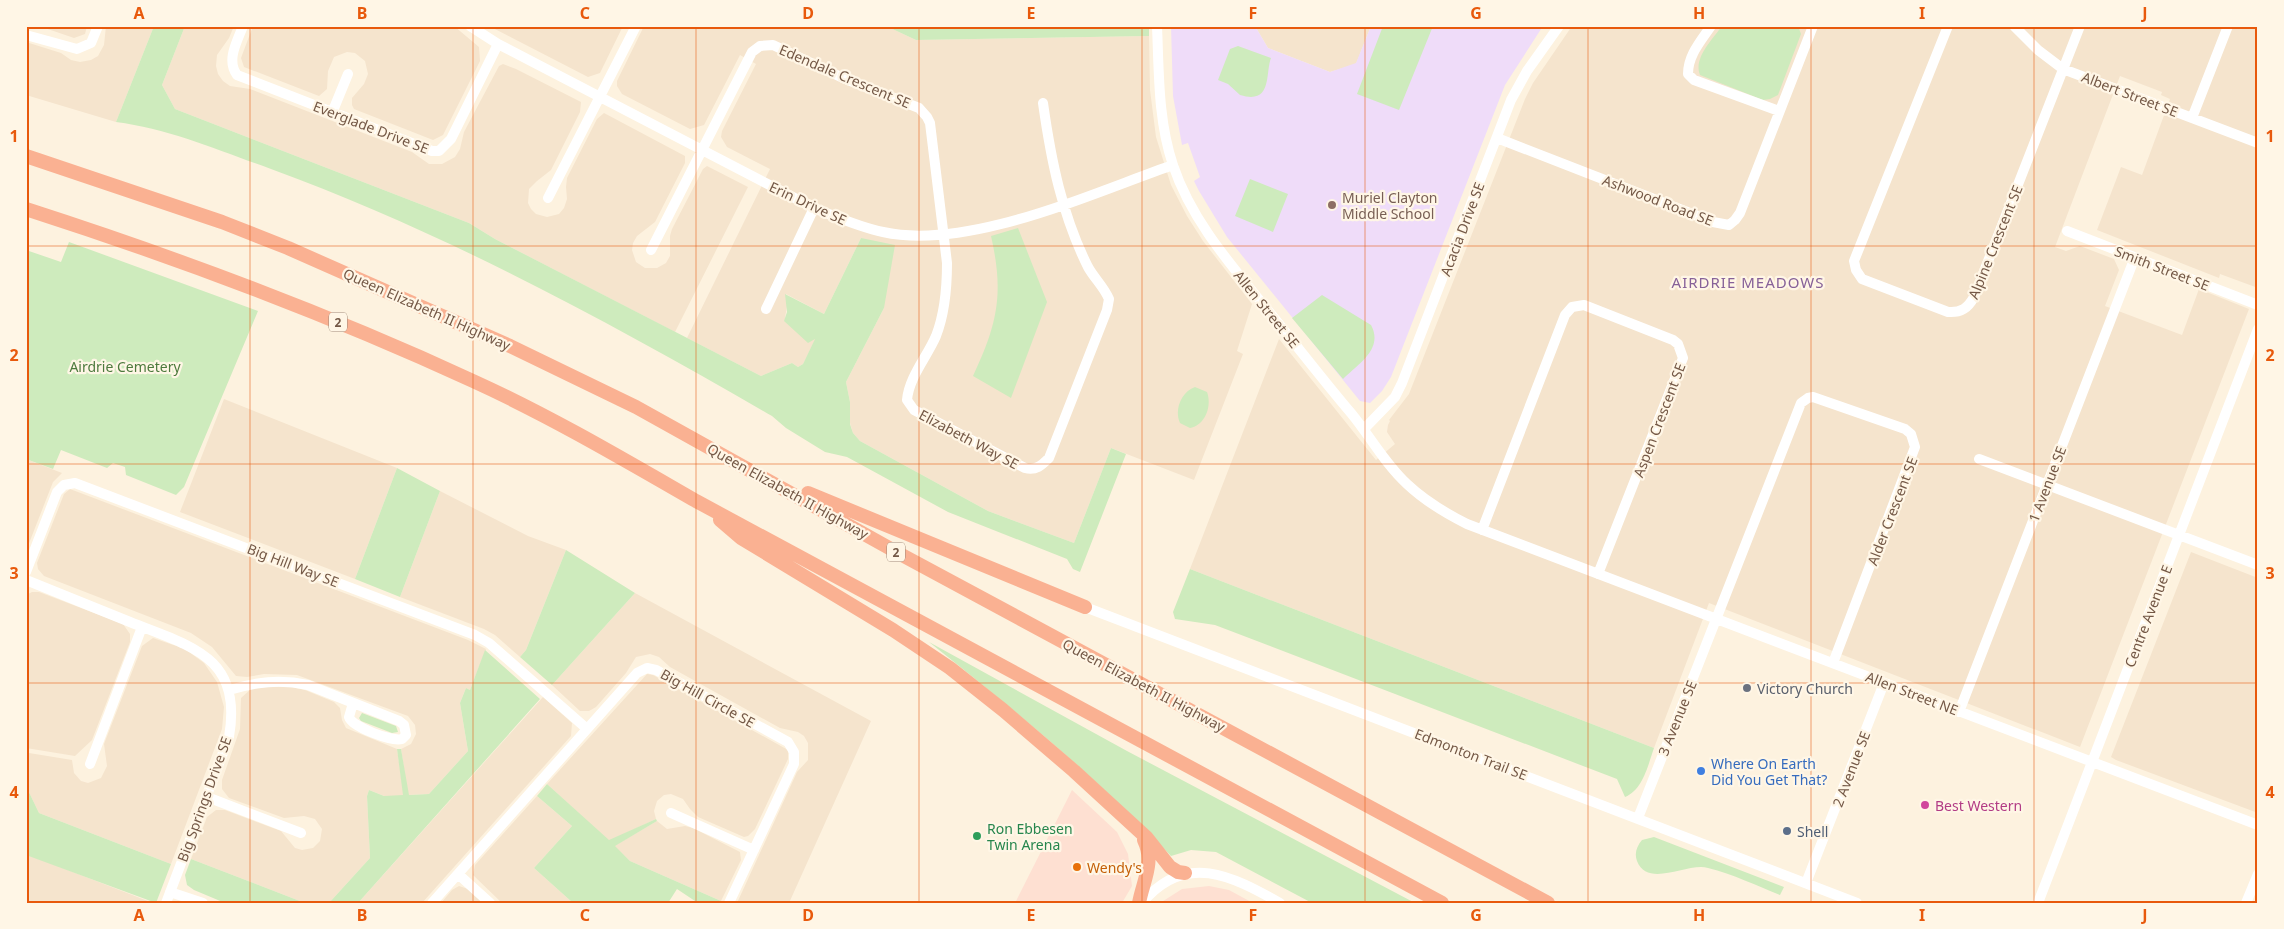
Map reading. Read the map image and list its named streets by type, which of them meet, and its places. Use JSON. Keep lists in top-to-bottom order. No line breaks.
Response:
{"streets":{"highway":["Queen Elizabeth II Highway","2"],"street":["Edendale Crescent SE","Albert Street SE","Everglade Drive SE","Ashwood Road SE","Erin Drive SE","Acacia Drive SE","Alpine Crescent SE","Smith Street SE","Allen Street SE","Aspen Crescent SE","Elizabeth Way SE","1 Avenue SE","Alder Crescent SE","Big Hill Way SE","Centre Avenue E","Allen Street NE","Big Hill Circle SE","3 Avenue SE","Edmonton Trail SE","2 Avenue SE","Big Springs Drive SE"]},"crossings":[["Edendale Crescent SE","Erin Drive SE"],["Edendale Crescent SE","Elizabeth Way SE"],["Albert Street SE","Alpine Crescent SE"],["Everglade Drive SE","Erin Drive SE"],["Ashwood Road SE","Acacia Drive SE"],["Erin Drive SE","Allen Street SE"],["Erin Drive SE","Elizabeth Way SE"],["Acacia Drive SE","Allen Street SE"],["Smith Street SE","1 Avenue SE"],["Allen Street SE","Aspen Crescent SE"],["Allen Street SE","Allen Street NE"],["Aspen Crescent SE","Allen Street NE"],["1 Avenue SE","Allen Street NE"],["Alder Crescent SE","Allen Street NE"],["Alder Crescent SE","3 Avenue SE"],["Big Hill Way SE","Big Hill Circle SE"],["Centre Avenue E","Allen Street NE"],["Allen Street NE","3 Avenue SE"],["Allen Street NE","2 Avenue SE"],["3 Avenue SE","Edmonton Trail SE"],["Edmonton Trail SE","2 Avenue SE"]],"districts":["AIRDRIE MEADOWS"],"parks":["Airdrie Cemetery"],"places":["Muriel Clayton Middle School","Victory Church","Where On Earth Did You Get That?","Best Western","Shell","Ron Ebbesen Twin Arena","Wendy's"],"grid":{"columns":["A","B","C","D","E","F","G","H","I","J"],"rows":["1","2","3","4"]}}
